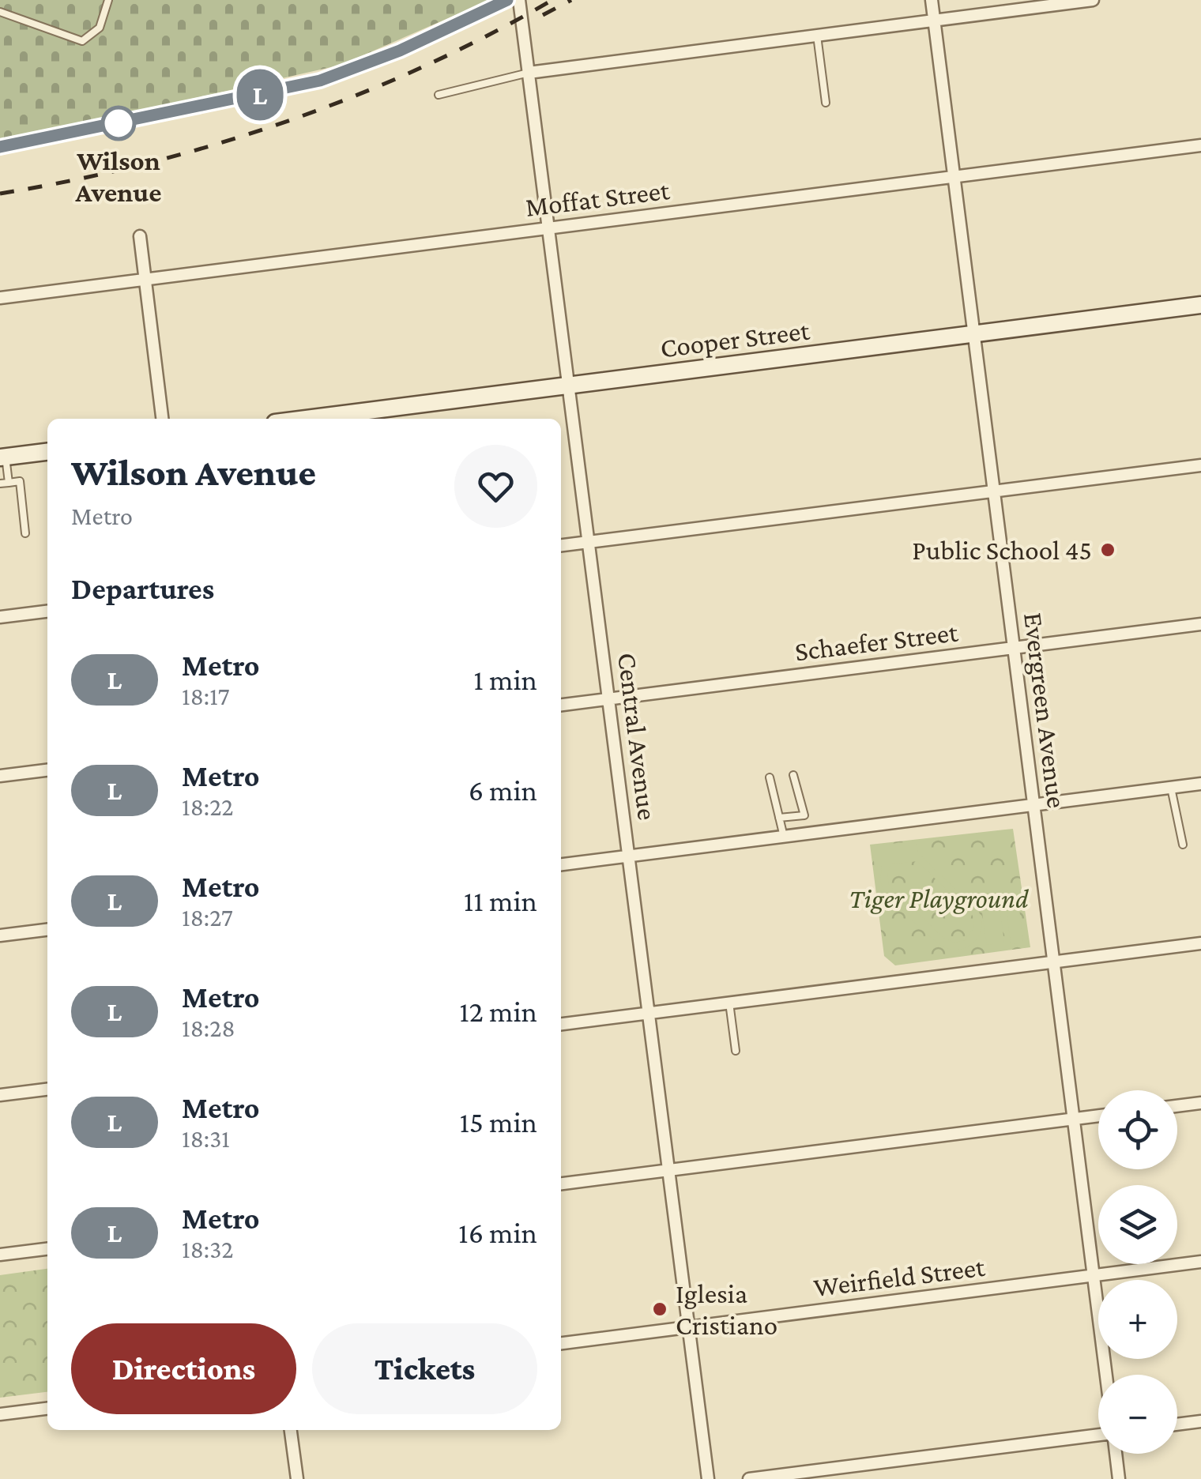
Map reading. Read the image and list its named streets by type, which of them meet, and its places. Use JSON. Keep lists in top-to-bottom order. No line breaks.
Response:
{"streets":{"main road":["Cooper Street"],"street":["Moffat Street","Schaefer Street","Evergreen Avenue","Central Avenue","Weirfield Street"]},"crossings":[["Moffat Street","Evergreen Avenue"],["Moffat Street","Central Avenue"],["Cooper Street","Evergreen Avenue"],["Cooper Street","Central Avenue"],["Schaefer Street","Evergreen Avenue"],["Schaefer Street","Central Avenue"],["Evergreen Avenue","Weirfield Street"],["Central Avenue","Weirfield Street"]],"parks":["Tiger Playground"],"places":["Wilson Avenue","Public School 45","Iglesia Cristiano"],"lines":["metro line L"],"page":{"on_map":"L","heading":[["Wilson Avenue","Metro"],"Departures"],"list":[{"mark":"L","name":"Metro","note":"18:17","value":"1 min"},{"mark":"L","name":"Metro","note":"18:22","value":"6 min"},{"mark":"L","name":"Metro","note":"18:27","value":"11 min"},{"mark":"L","name":"Metro","note":"18:28","value":"12 min"},{"mark":"L","name":"Metro","note":"18:31","value":"15 min"},{"mark":"L","name":"Metro","note":"18:32","value":"16 min"}],"map_buttons":["+","−"],"buttons":["Directions","Tickets"]}}
